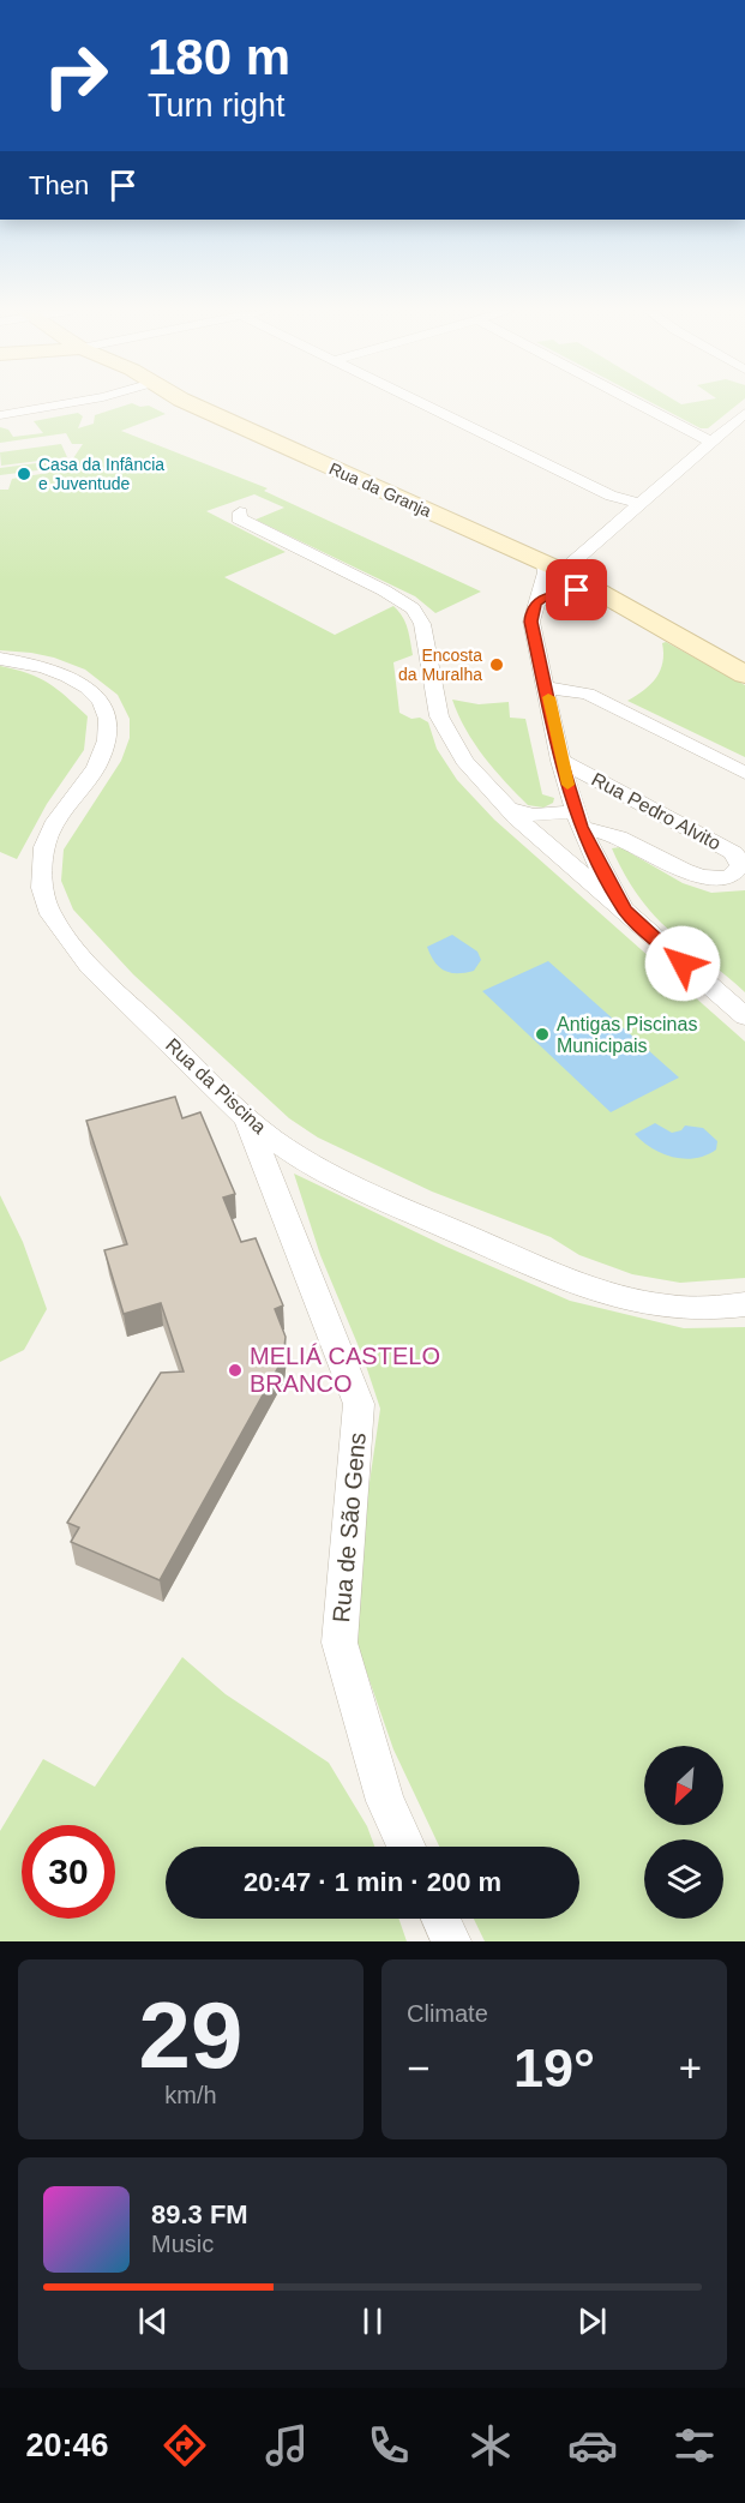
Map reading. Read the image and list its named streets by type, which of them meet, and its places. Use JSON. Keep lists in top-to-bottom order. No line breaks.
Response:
{"streets":{"main road":["Rua da Granja"],"street":["Rua Pedro Alvito","Rua da Piscina","Rua de São Gens"]},"crossings":[["Rua da Piscina","Rua de São Gens"]],"places":["Casa da Infância e Juventude","Encosta da Muralha","Antigas Piscinas Municipais","MELIÁ CASTELO BRANCO"],"north":"bottom left","page":{"turn":["180 m","Turn right"],"then":"Then","limit":"30","trip":"20:47 · 1 min · 200 m","tile":[["29","km/h"],"Climate"],"heat":["−","19°","+"],"song":["89.3 FM","Music"],"tabs":"20:46"}}
